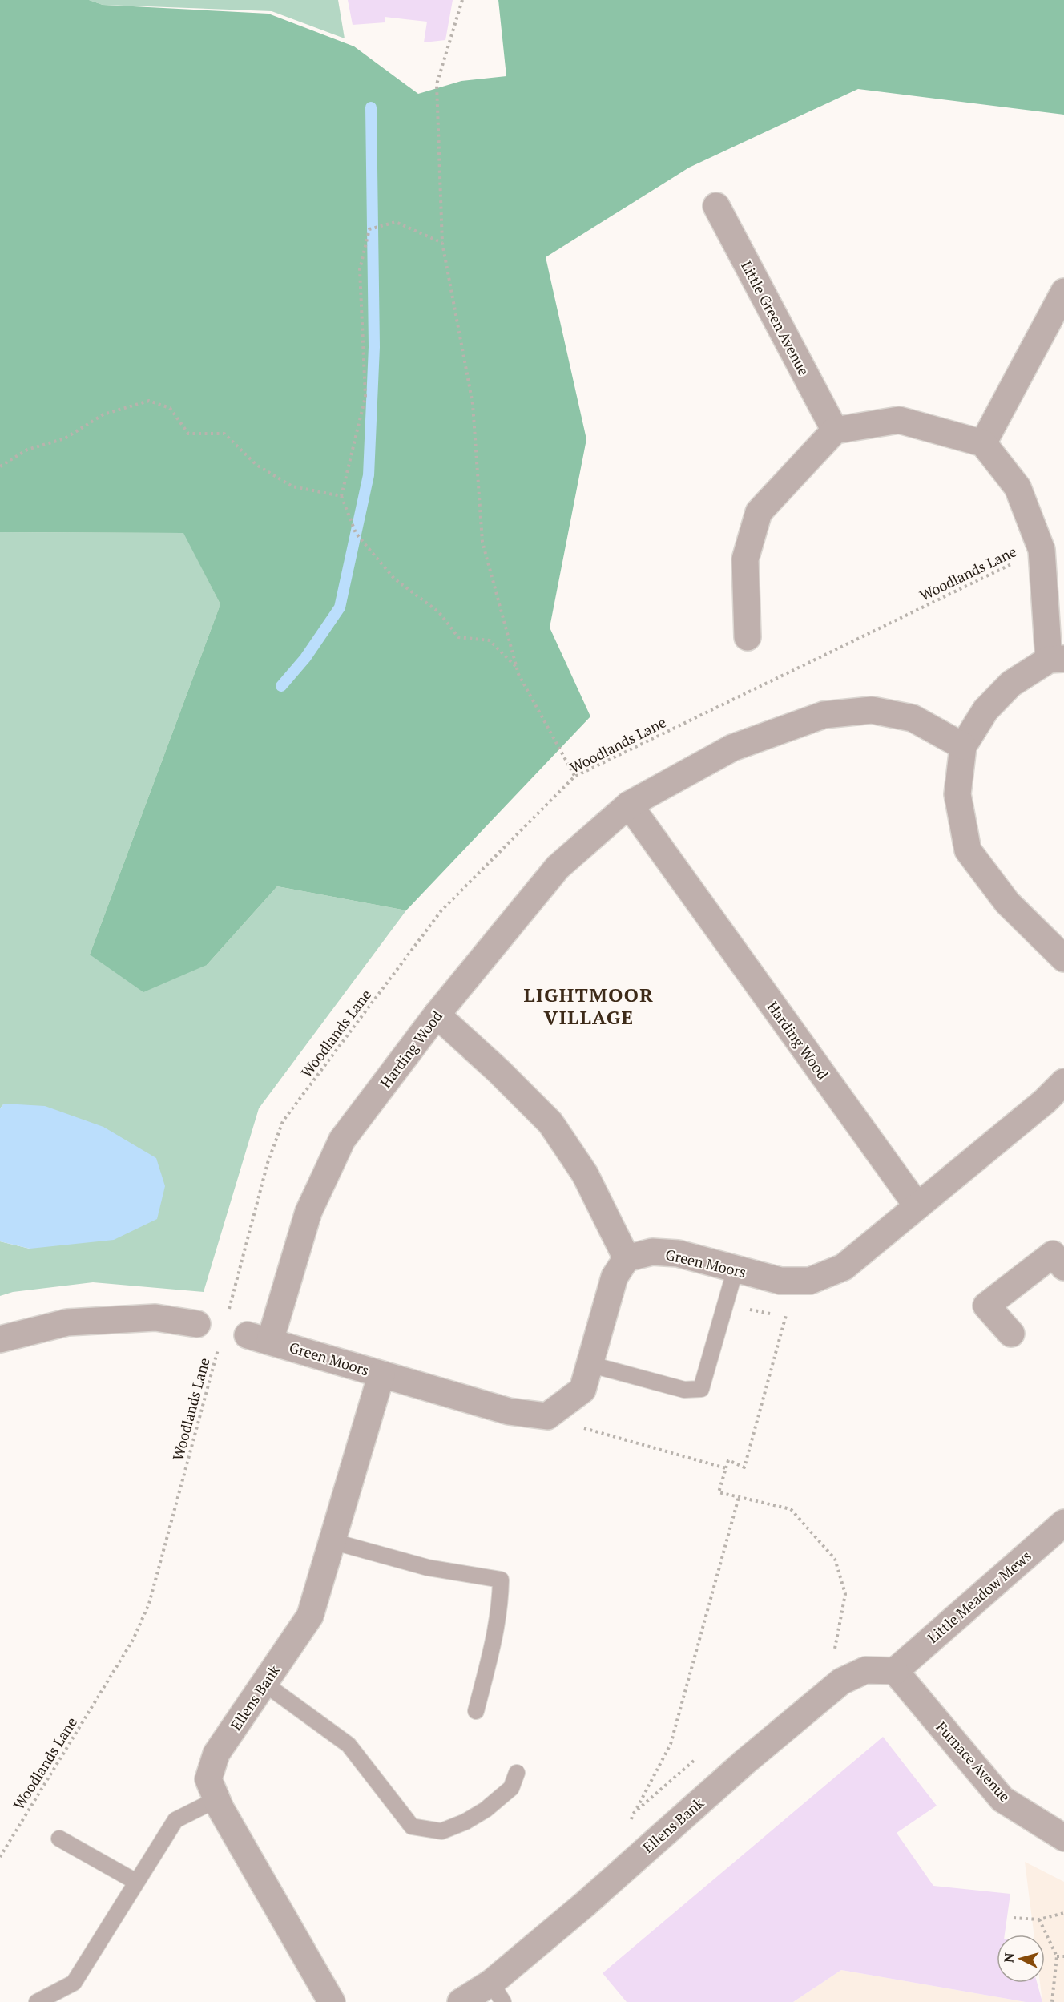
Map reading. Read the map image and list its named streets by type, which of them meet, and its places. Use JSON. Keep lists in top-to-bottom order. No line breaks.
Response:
{"streets":{"street":["Little Green Avenue","Harding Wood","Green Moors","Little Meadow Mews","Ellens Bank","Furnace Avenue"],"path":["Woodlands Lane"]},"crossings":[["Harding Wood","Green Moors"],["Green Moors","Ellens Bank"],["Little Meadow Mews","Ellens Bank"],["Little Meadow Mews","Furnace Avenue"],["Ellens Bank","Furnace Avenue"]],"districts":["LIGHTMOOR VILLAGE"],"north":"left"}
